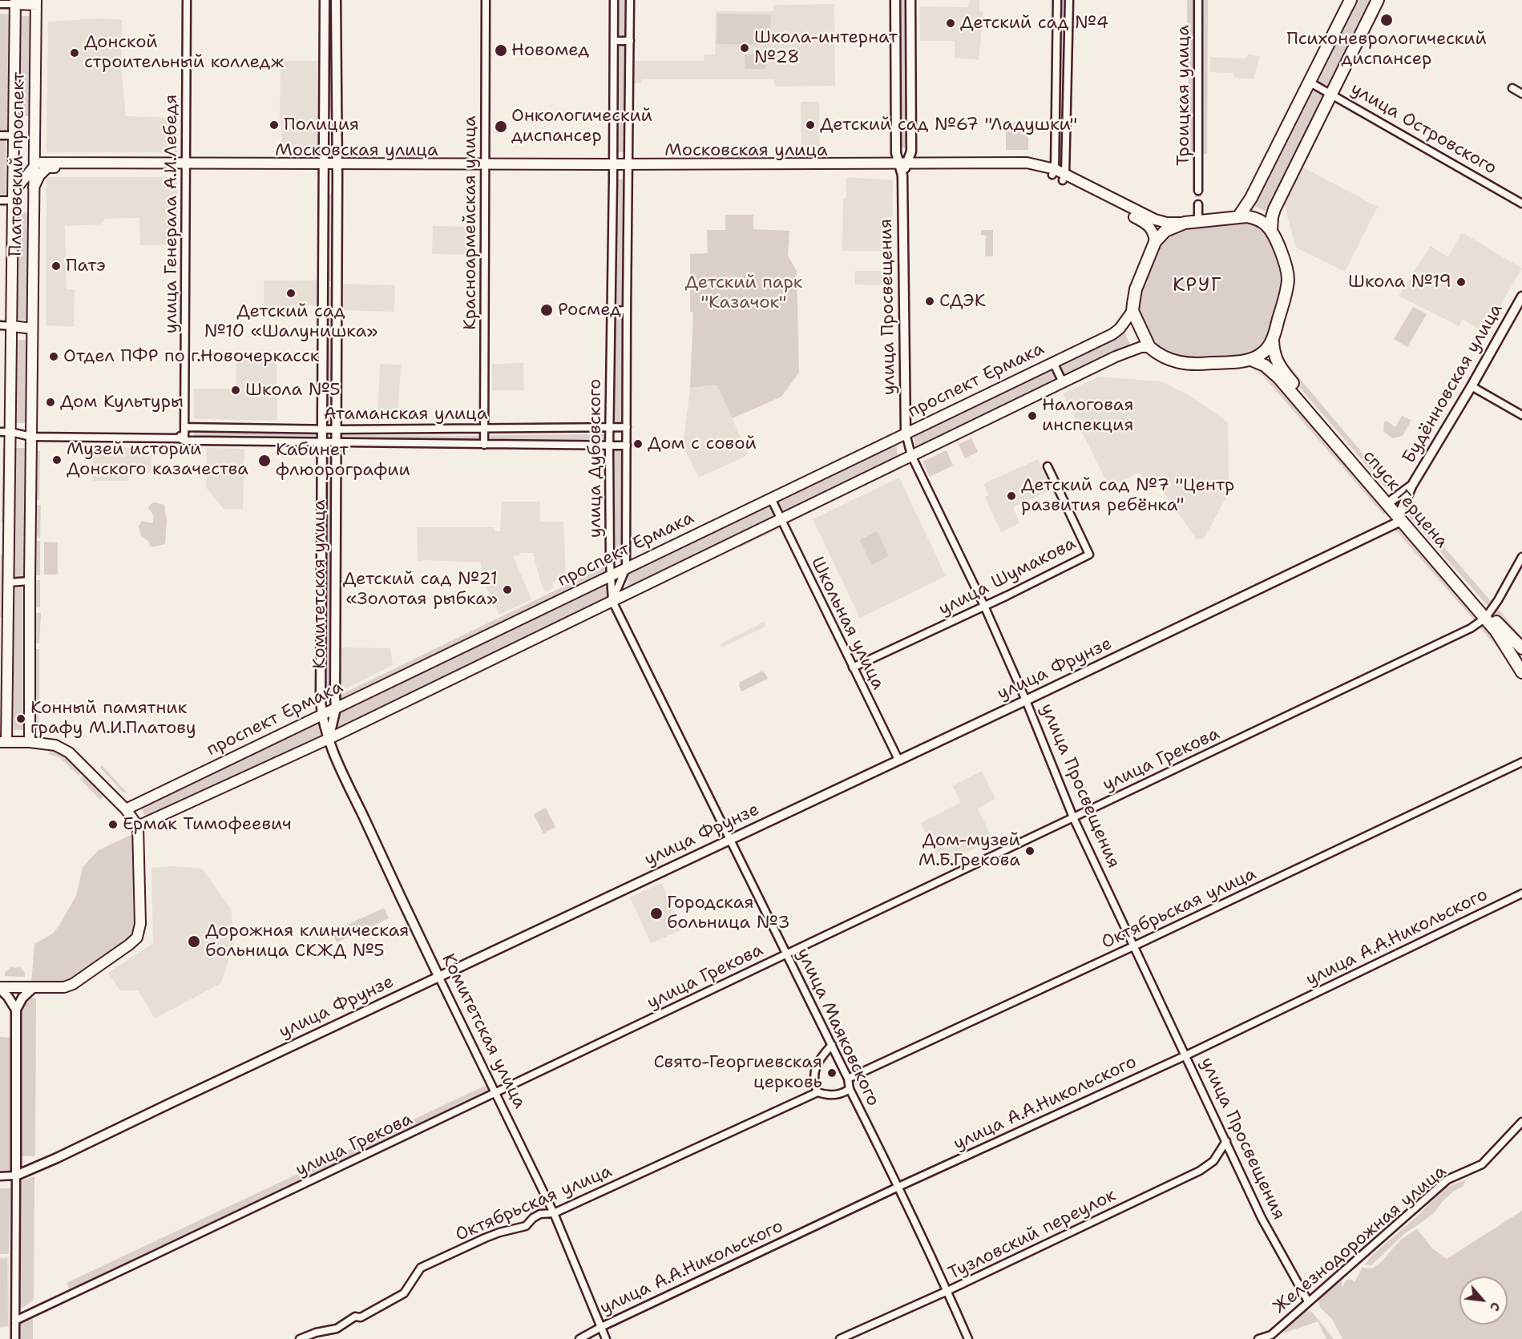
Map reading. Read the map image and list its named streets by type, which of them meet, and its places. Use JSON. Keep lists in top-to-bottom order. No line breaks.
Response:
{"streets":{"main road":["Московская улица","Платовский проспект","проспект Ермака","спуск Герцена"],"street":["Троицкая улица","улица Островского","улица Генерала А.И.Лебедя","Красноармейская улица","улица Просвещения","Будённовская улица","Атаманская улица","улица Дубовского","улица Шумакова","Комитетская улица","Школьная улица","улица Фрунзе","улица Грекова","Октябрьская улица","улица А.А.Никольского","улица Маяковского","Тузловский переулок","Железнодорожная улица"]},"crossings":[["Московская улица","Платовский проспект"],["Московская улица","улица Генерала А.И.Лебедя"],["Московская улица","Красноармейская улица"],["Московская улица","улица Просвещения"],["Московская улица","проспект Ермака"],["Московская улица","улица Дубовского"],["Московская улица","спуск Герцена"],["Московская улица","Комитетская улица"],["Платовский проспект","Атаманская улица"],["улица Генерала А.И.Лебедя","Атаманская улица"],["Красноармейская улица","Атаманская улица"],["улица Просвещения","проспект Ермака"],["улица Просвещения","улица Шумакова"],["улица Просвещения","улица Фрунзе"],["улица Просвещения","улица Грекова"],["улица Просвещения","Октябрьская улица"],["улица Просвещения","улица А.А.Никольского"],["улица Просвещения","Тузловский переулок"],["улица Просвещения","Железнодорожная улица"],["проспект Ермака","улица Дубовского"],["проспект Ермака","спуск Герцена"],["проспект Ермака","Комитетская улица"],["проспект Ермака","Школьная улица"],["Будённовская улица","спуск Герцена"],["Будённовская улица","улица Фрунзе"],["Атаманская улица","улица Дубовского"],["Атаманская улица","Комитетская улица"],["улица Дубовского","улица Маяковского"],["спуск Герцена","улица Фрунзе"],["спуск Герцена","улица Грекова"],["улица Шумакова","Школьная улица"],["Комитетская улица","улица Фрунзе"],["Комитетская улица","улица Грекова"],["Комитетская улица","Октябрьская улица"],["Комитетская улица","улица А.А.Никольского"],["Школьная улица","улица Фрунзе"],["улица Фрунзе","улица Маяковского"],["улица Грекова","улица Маяковского"],["Октябрьская улица","улица Маяковского"],["улица А.А.Никольского","улица Маяковского"],["улица Маяковского","Тузловский переулок"]],"districts":["КРУГ"],"parks":["Детский парк \"Казачок\""],"places":["Психоневрологический диспансер","Детский сад №4","Школа-интернат №28","Новомед","Донской строительный колледж","Полиция","Детский сад №67 \"Ладушки\"","Онкологический диспансер","Патэ","Школа №19","Детский сад №10 «Шалунишка»","СДЭК","Росмед","Отдел ПФР по г.Новочеркасск","Школа №5","Дом Культуры","Налоговая инспекция","Дом с совой","Музей истории Донского казачества","Кабинет флюорографии","Детский сад №7 \"Центр развития ребёнка\"","Детский сад №21 «Золотая рыбка»","Конный памятник графу М.И.Платову","Ермак Тимофеевич","Дом-музей М.Б.Грекова","Городская больница №3","Дорожная клиническая больница СКЖД №5","Свято-Георгиевская церковь"],"north":"bottom right"}
